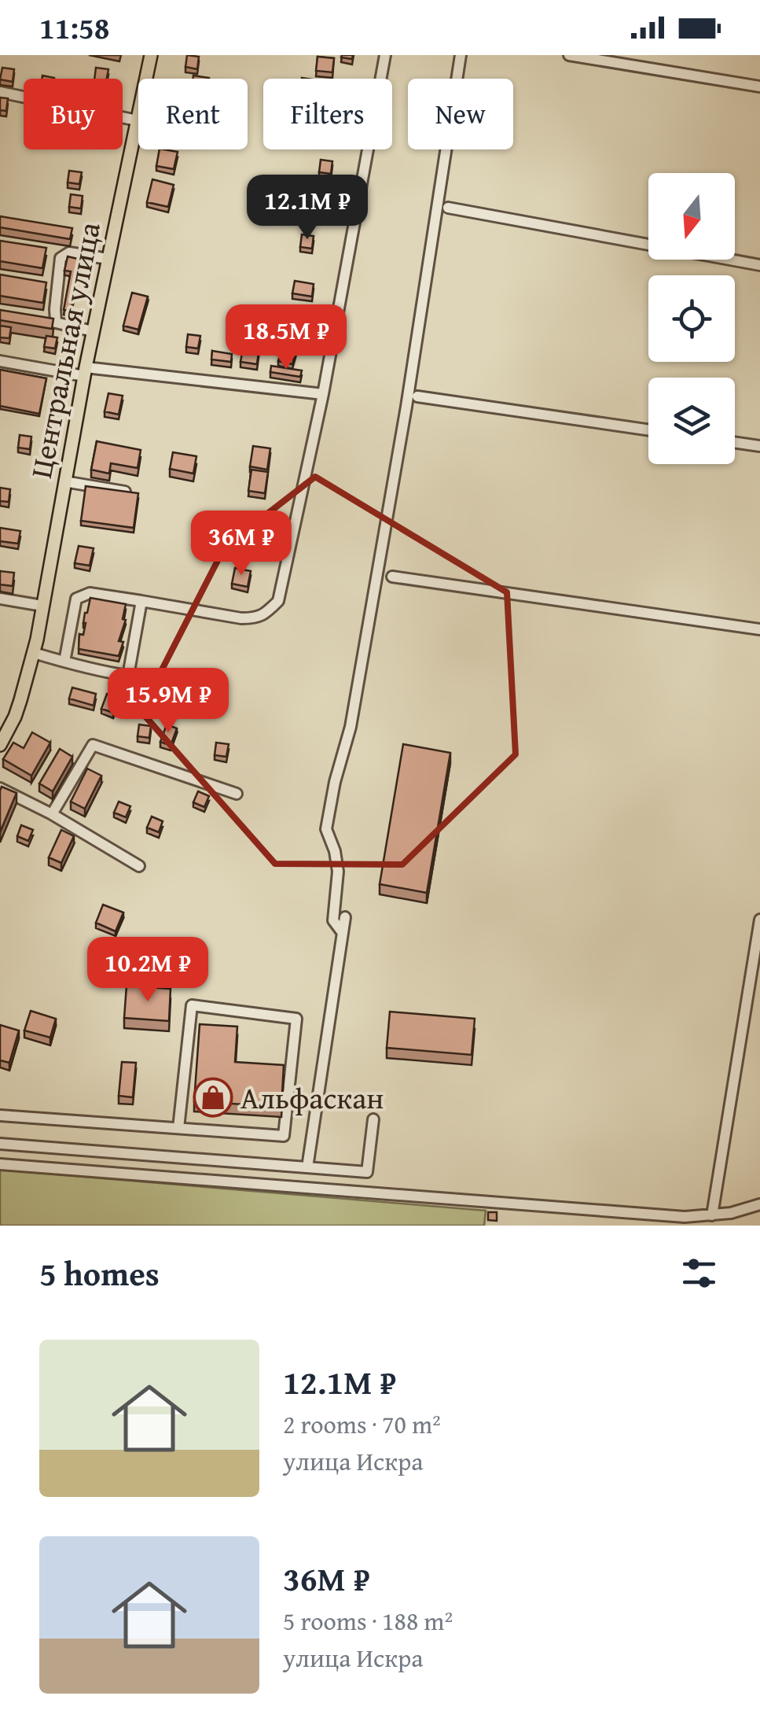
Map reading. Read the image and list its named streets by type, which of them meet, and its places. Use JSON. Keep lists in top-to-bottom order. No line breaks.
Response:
{"streets":{"main road":["Центральная улица"]},"places":{"shop":["Альфаскан"]},"north":"bottom","page":{"status":"11:58","chip":["Buy","Rent","Filters","New"],"price":["12.1M ₽","18.5M ₽","36M ₽","15.9M ₽","10.2M ₽"],"heading":"5 homes","list":[{"name":"12.1M ₽","note":"2 rooms · 70 m² · улица Искра"},{"name":"36M ₽","note":"5 rooms · 188 m² · улица Искра"}]}}
